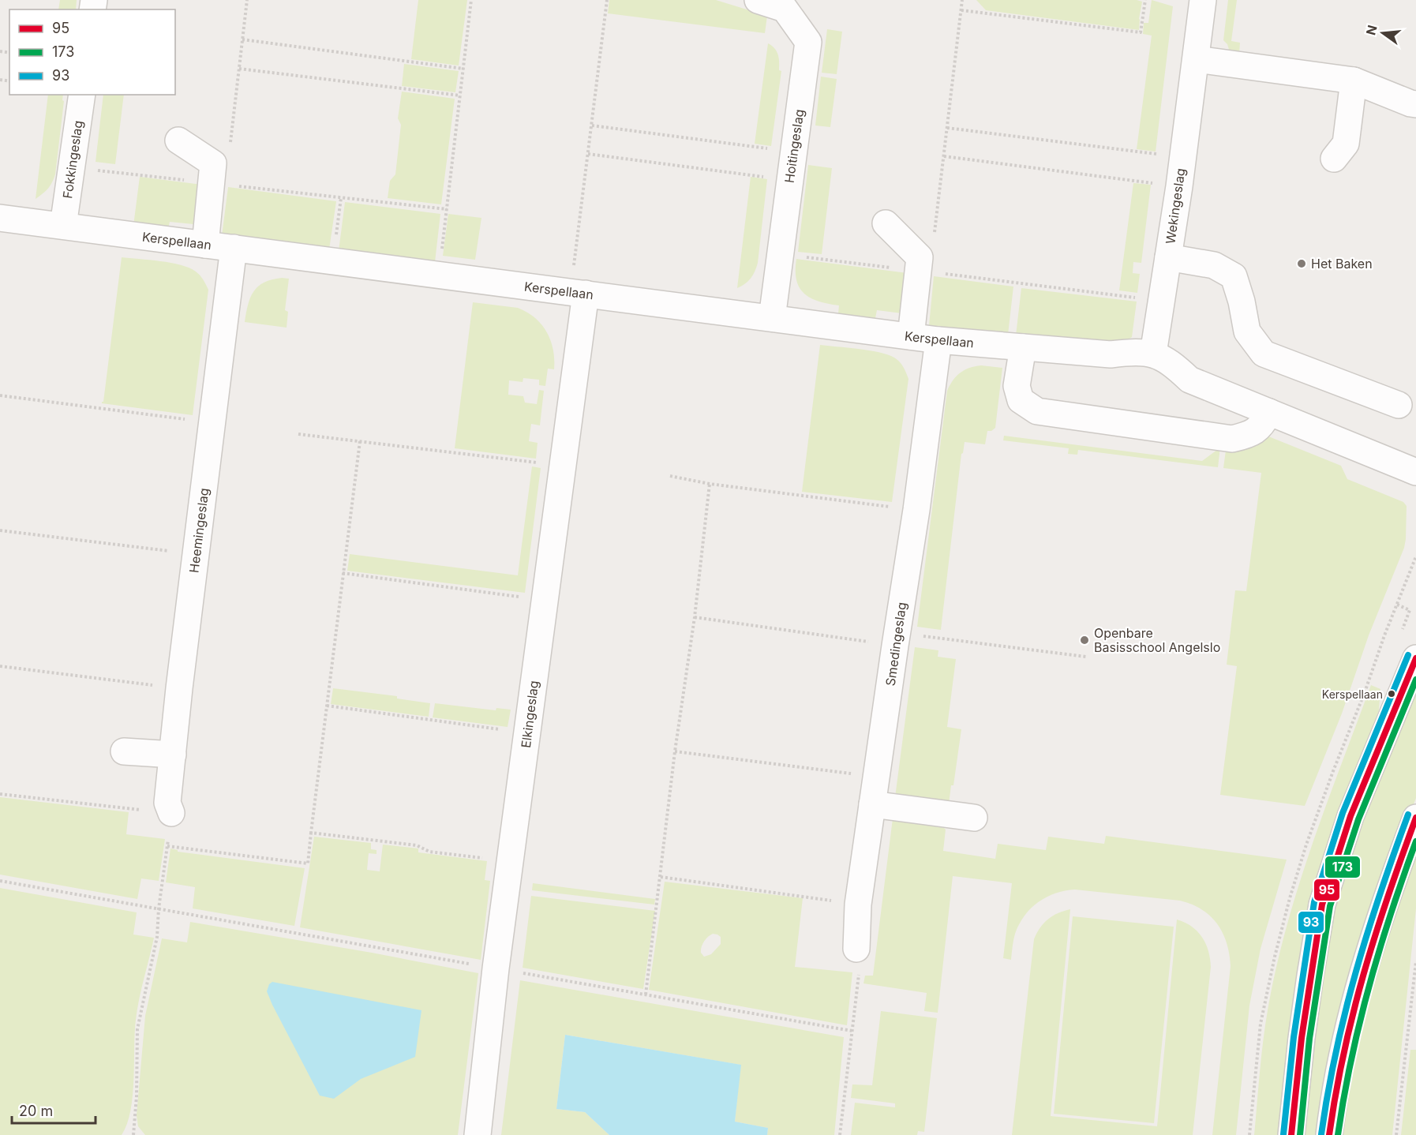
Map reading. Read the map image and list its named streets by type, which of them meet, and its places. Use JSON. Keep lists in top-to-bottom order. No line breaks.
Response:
{"streets":{"street":["Hoitingeslag","Fokkingeslag","Wekingeslag","Kerspellaan","Heemingeslag","Smedingeslag","Elkingeslag"]},"crossings":[["Hoitingeslag","Kerspellaan"],["Fokkingeslag","Kerspellaan"],["Wekingeslag","Kerspellaan"],["Kerspellaan","Heemingeslag"],["Kerspellaan","Smedingeslag"],["Kerspellaan","Elkingeslag"]],"places":["Het Baken","Openbare Basisschool Angelslo","Kerspellaan"],"lines":["transit line 93","transit line 95","transit line 173"],"legend":["95","173","93"],"scale_bar":"20 m","north":"left"}
